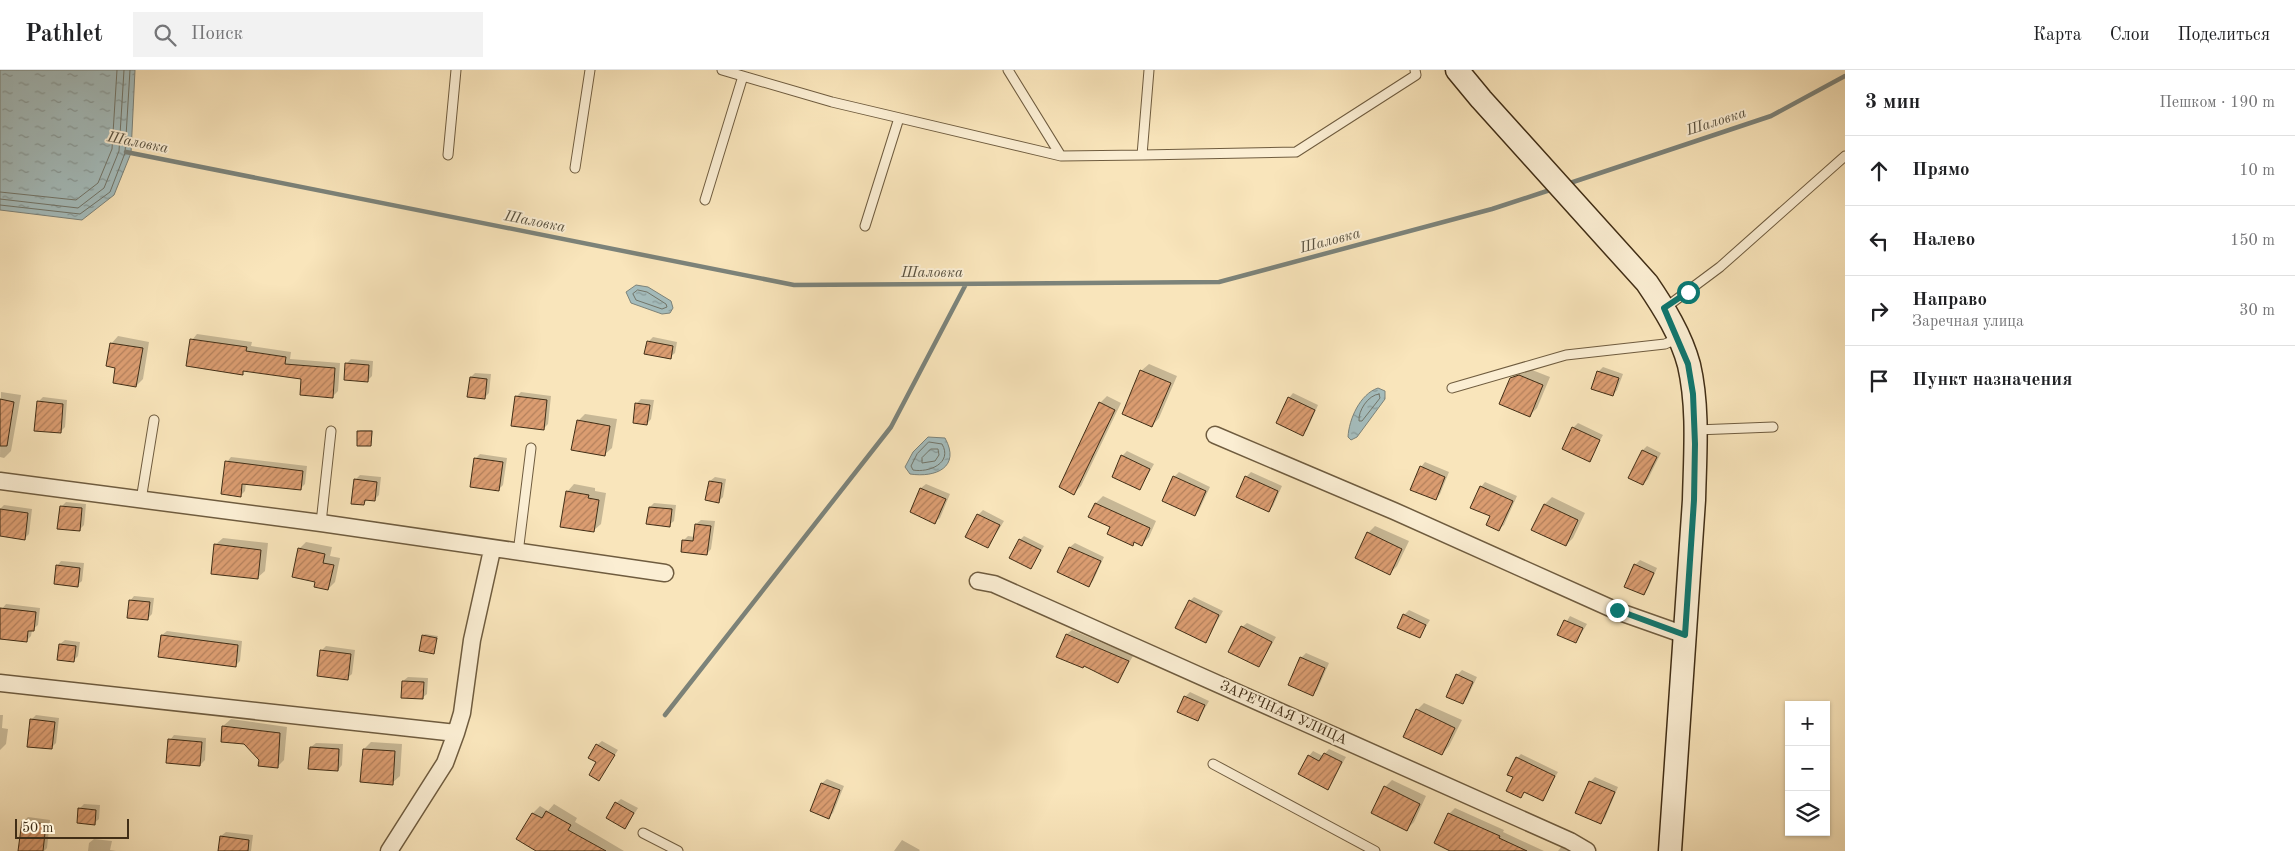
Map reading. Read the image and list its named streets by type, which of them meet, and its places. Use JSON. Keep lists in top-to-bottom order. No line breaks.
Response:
{"streets":{"street":["ЗАРЕЧНАЯ УЛИЦА"]},"water":["Шаловка"],"scale_bar":"50 m","page":{"header":"Pathlet","search":"Поиск","nav":["Карта","Слои","Поделиться"],"heading":["3 мин","Пешком · 190 m"],"list":[["Прямо","10 m"],["Налево","150 m"],["Направо","Заречная улица","30 m"],"Пункт назначения"],"map_buttons":["+","−"],"scale":"50 m"}}
